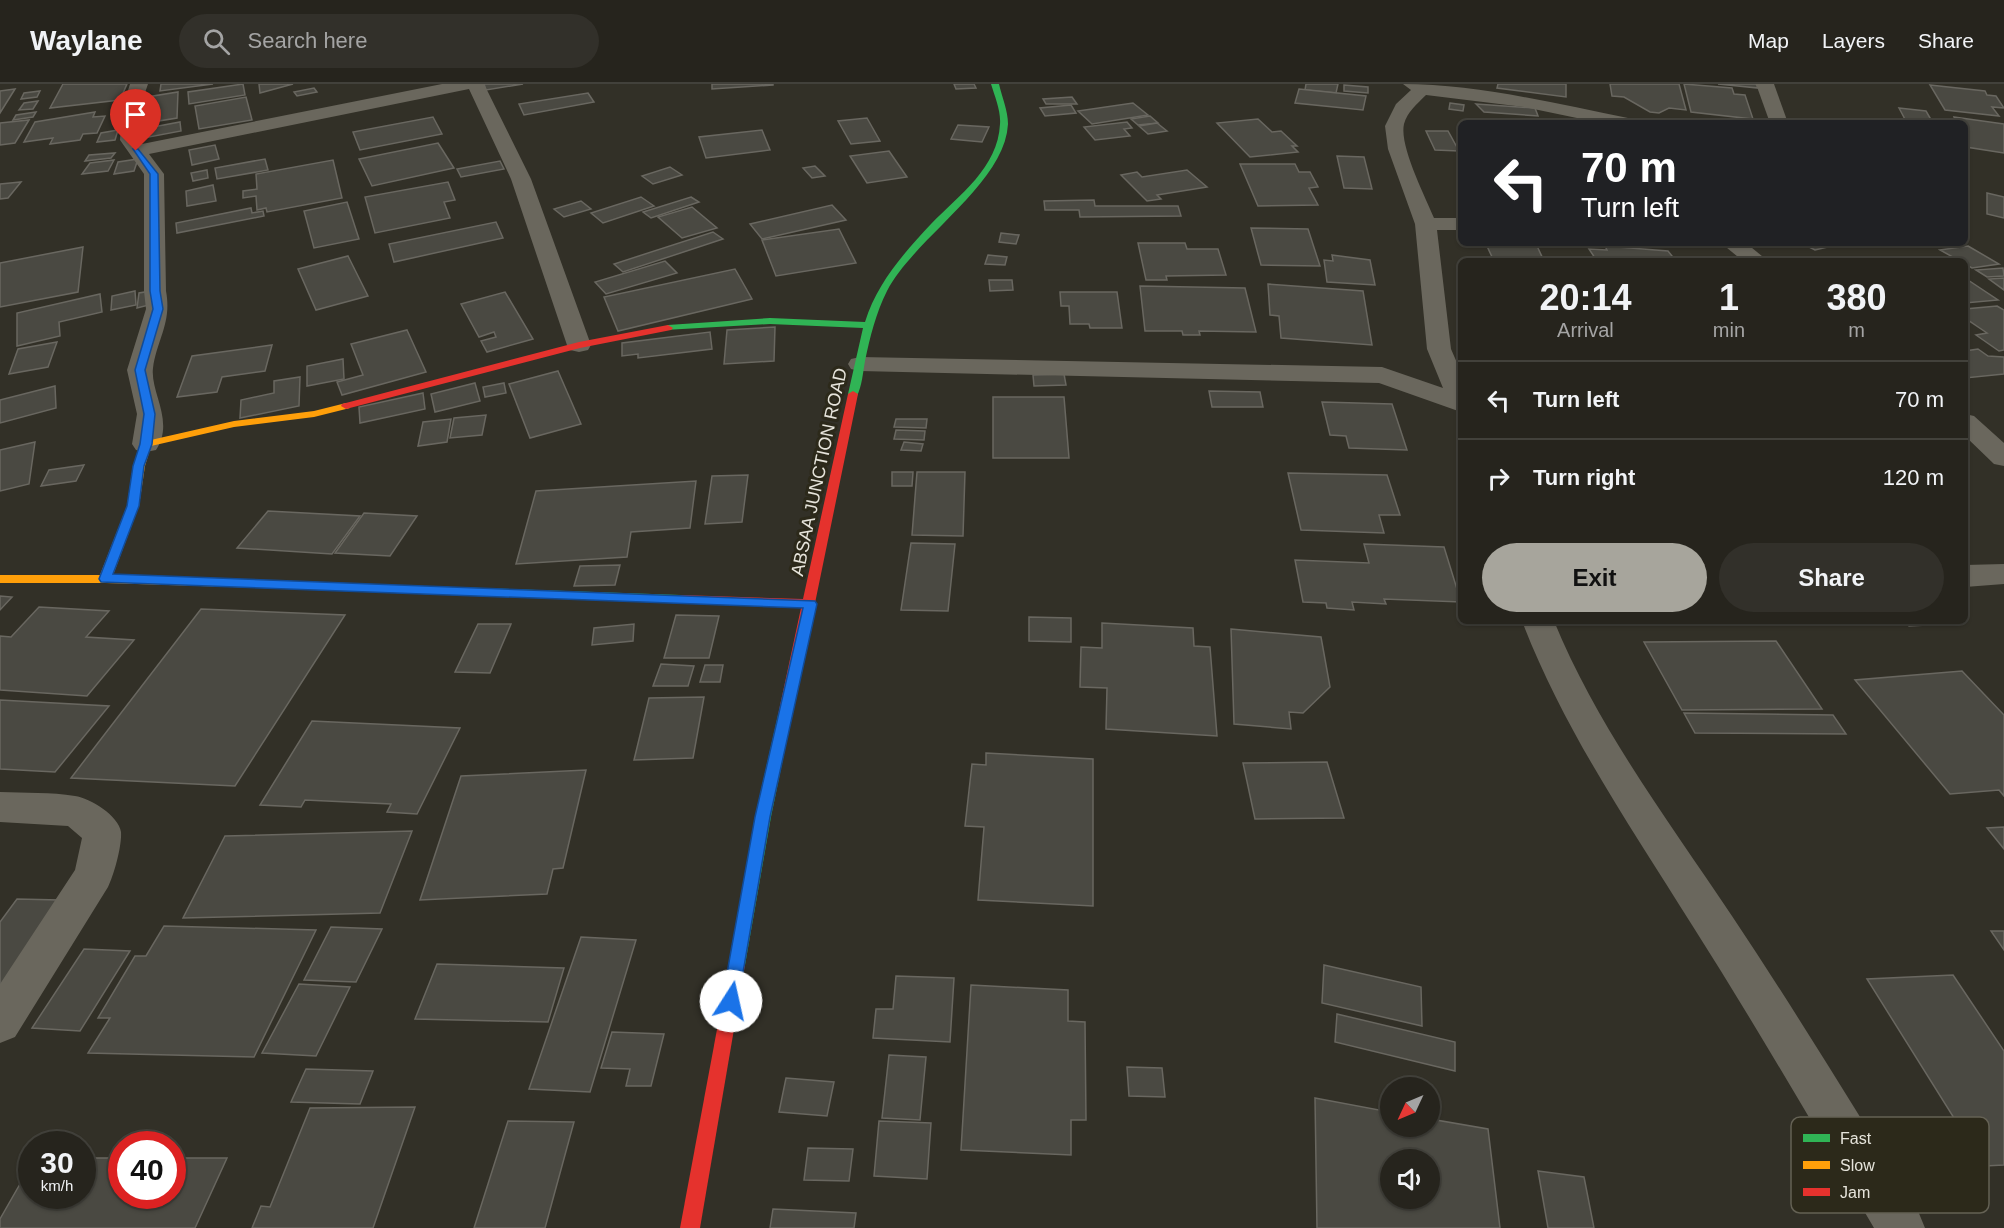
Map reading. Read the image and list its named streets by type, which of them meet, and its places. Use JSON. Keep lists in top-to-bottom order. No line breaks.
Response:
{"streets":{"street":["ABSAA JUNCTION ROAD"]},"legend":["Fast","Slow","Jam"],"north":"bottom left","page":{"header":"Waylane","search":"Search here","nav":["Map","Layers","Share"],"turn":["70 m","Turn left"],"eta":["20:14","Arrival","1","min","380","m"],"list":[{"name":"Turn left","value":"70 m"},{"name":"Turn right","value":"120 m"}],"buttons":["Exit","Share"],"speed":"30 km/h","limit":"40"}}
